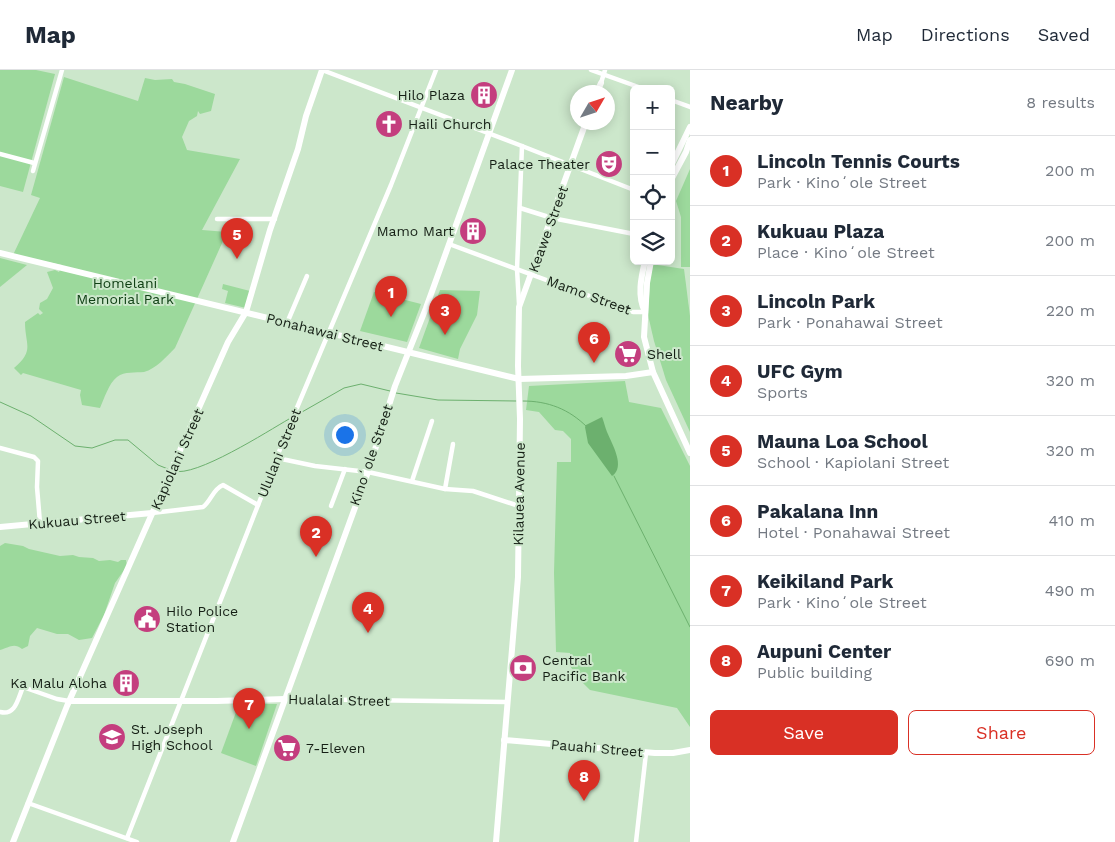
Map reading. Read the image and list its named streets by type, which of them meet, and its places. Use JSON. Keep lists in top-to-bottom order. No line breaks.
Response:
{"streets":{"street":["Keawe Street","Mamo Street","Ponahawai Street","Ululani Street","Kinoʻole Street","Kapiolani Street","Kilauea Avenue","Kukuau Street","Hualalai Street","Pauahi Street"]},"crossings":[["Keawe Street","Mamo Street"],["Keawe Street","Kilauea Avenue"],["Mamo Street","Kinoʻole Street"],["Mamo Street","Kilauea Avenue"],["Ponahawai Street","Ululani Street"],["Ponahawai Street","Kinoʻole Street"],["Ponahawai Street","Kapiolani Street"],["Ponahawai Street","Kilauea Avenue"],["Ululani Street","Kukuau Street"],["Ululani Street","Hualalai Street"],["Kinoʻole Street","Hualalai Street"],["Kapiolani Street","Kukuau Street"],["Kapiolani Street","Hualalai Street"],["Kilauea Avenue","Hualalai Street"],["Kilauea Avenue","Pauahi Street"]],"parks":["Homelani Memorial Park"],"places":{"building":["Hilo Plaza","Mamo Mart","Ka Malu Aloha"],"church":["Haili Church"],"theatre":["Palace Theater"],"supermarket":["Shell","7-Eleven"],"public building":["Hilo Police Station"],"bank":["Central Pacific Bank"],"school or university":["St. Joseph High School"]},"north":"top right","page":{"header":"Map","nav":["Map","Directions","Saved"],"heading":["Nearby","8 results"],"map_buttons":["+","−"],"list":[{"mark":"1","name":"Lincoln Tennis Courts","note":"Park · Kinoʻole Street","value":"200 m"},{"mark":"2","name":"Kukuau Plaza","note":"Place · Kinoʻole Street","value":"200 m"},{"mark":"3","name":"Lincoln Park","note":"Park · Ponahawai Street","value":"220 m"},{"mark":"4","name":"UFC Gym","note":"Sports","value":"320 m"},{"mark":"5","name":"Mauna Loa School","note":"School · Kapiolani Street","value":"320 m"},{"mark":"6","name":"Pakalana Inn","note":"Hotel · Ponahawai Street","value":"410 m"},{"mark":"7","name":"Keikiland Park","note":"Park · Kinoʻole Street","value":"490 m"},{"mark":"8","name":"Aupuni Center","note":"Public building","value":"690 m"}],"pins":["5","1","3","6","2","4","7","8"],"buttons":["Save","Share"]}}
